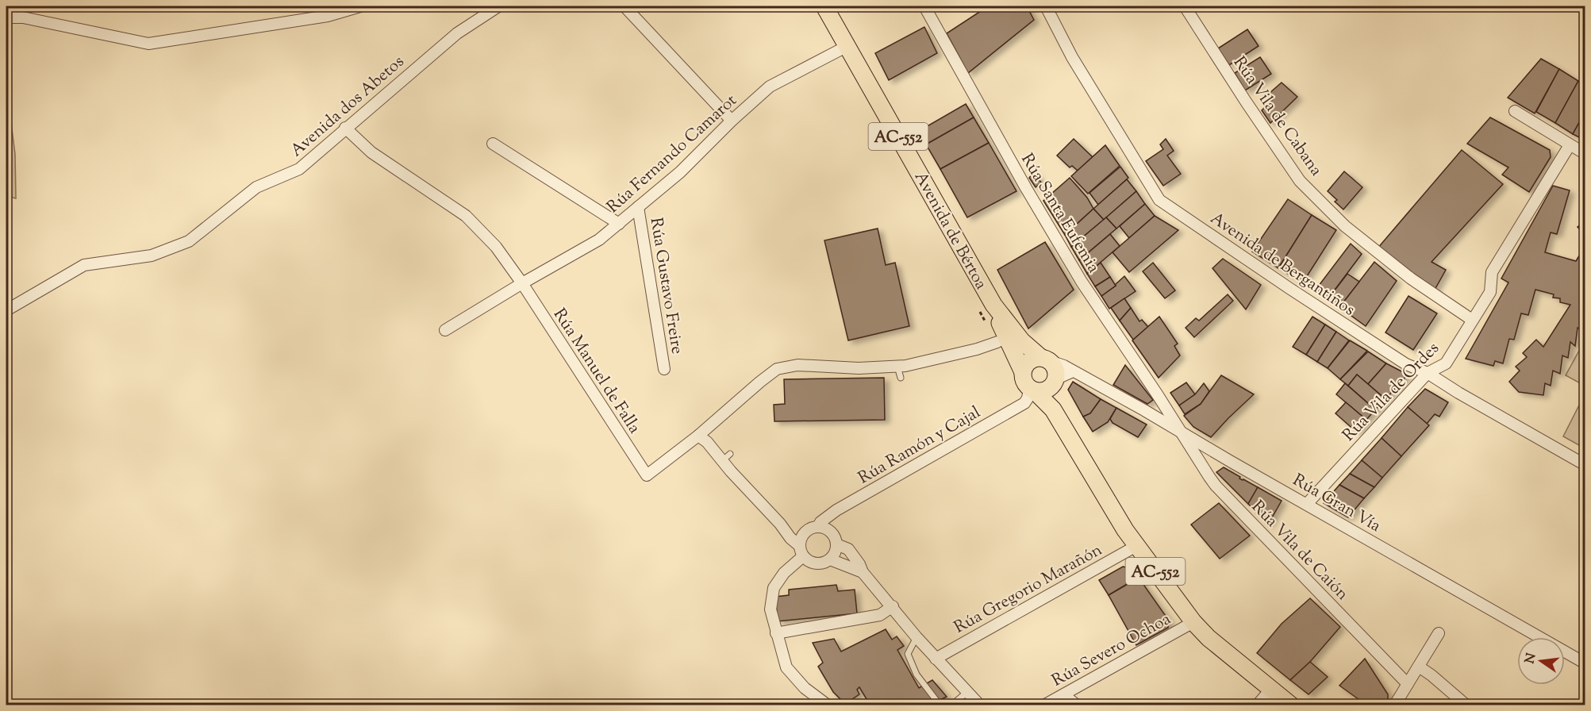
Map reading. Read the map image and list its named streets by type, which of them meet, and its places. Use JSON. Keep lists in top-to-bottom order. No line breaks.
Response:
{"streets":{"main road":["AC-552","Avenida de Bértoa"],"street":["Avenida dos Abetos","Rúa Vila de Cabana","Rúa Fernando Camarot","Rúa Santa Eufemia","Avenida de Bergantiños","Rúa Gustavo Freire","Rúa Manuel de Falla","Rúa Vila de Ordes","Rúa Ramón y Cajal","Rúa Gran Vía","Rúa Vila de Caión","Rúa Gregorio Marañón","Rúa Severo Ochoa"]},"crossings":[["Avenida dos Abetos","Rúa Manuel de Falla"],["Rúa Vila de Cabana","Rúa Vila de Ordes"],["AC-552","Avenida de Bértoa"],["AC-552","Rúa Ramón y Cajal"],["AC-552","Rúa Gran Vía"],["AC-552","Rúa Gregorio Marañón"],["AC-552","Rúa Severo Ochoa"],["Rúa Fernando Camarot","Avenida de Bértoa"],["Rúa Fernando Camarot","Rúa Gustavo Freire"],["Rúa Fernando Camarot","Rúa Manuel de Falla"],["Rúa Santa Eufemia","Rúa Gran Vía"],["Rúa Santa Eufemia","Rúa Vila de Caión"],["Avenida de Bértoa","Rúa Ramón y Cajal"],["Avenida de Bértoa","Rúa Gran Vía"],["Avenida de Bergantiños","Rúa Vila de Ordes"],["Rúa Vila de Ordes","Rúa Gran Vía"],["Rúa Ramón y Cajal","Rúa Gran Vía"],["Rúa Gran Vía","Rúa Vila de Caión"]],"north":"left"}
